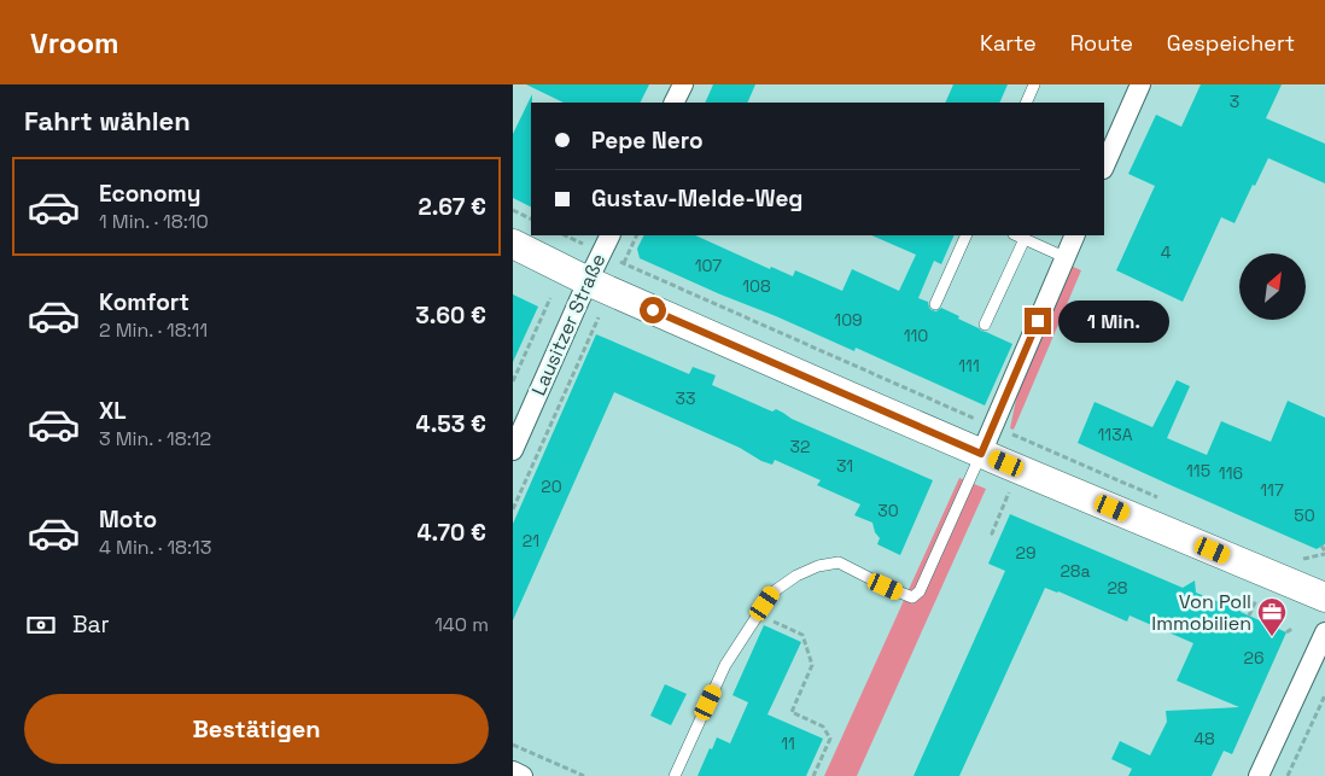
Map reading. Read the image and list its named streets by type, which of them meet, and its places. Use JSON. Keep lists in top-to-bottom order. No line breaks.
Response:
{"streets":{"street":["Lausitzer Straße"]},"places":{"office":["Von Poll Immobilien"]},"house_numbers":["3","4","107","108","109","110","111","33","113A","32","31","115","116","20","117","30","50","21","29","28a","28","26","48","11"],"north":"top right","page":{"header":"Vroom","nav":["Karte","Route","Gespeichert"],"heading":"Fahrt wählen","banner":["Pepe Nero","Gustav-Melde-Weg"],"list":[{"name":"Economy","note":"1 Min. · 18:10","value":"2.67 €"},{"name":"Komfort","note":"2 Min. · 18:11","value":"3.60 €"},{"name":"XL","note":"3 Min. · 18:12","value":"4.53 €"},{"name":"Moto","note":"4 Min. · 18:13","value":"4.70 €"}],"bubble":"1 Min.","pay":["Bar","140 m"],"buttons":"Bestätigen"}}
